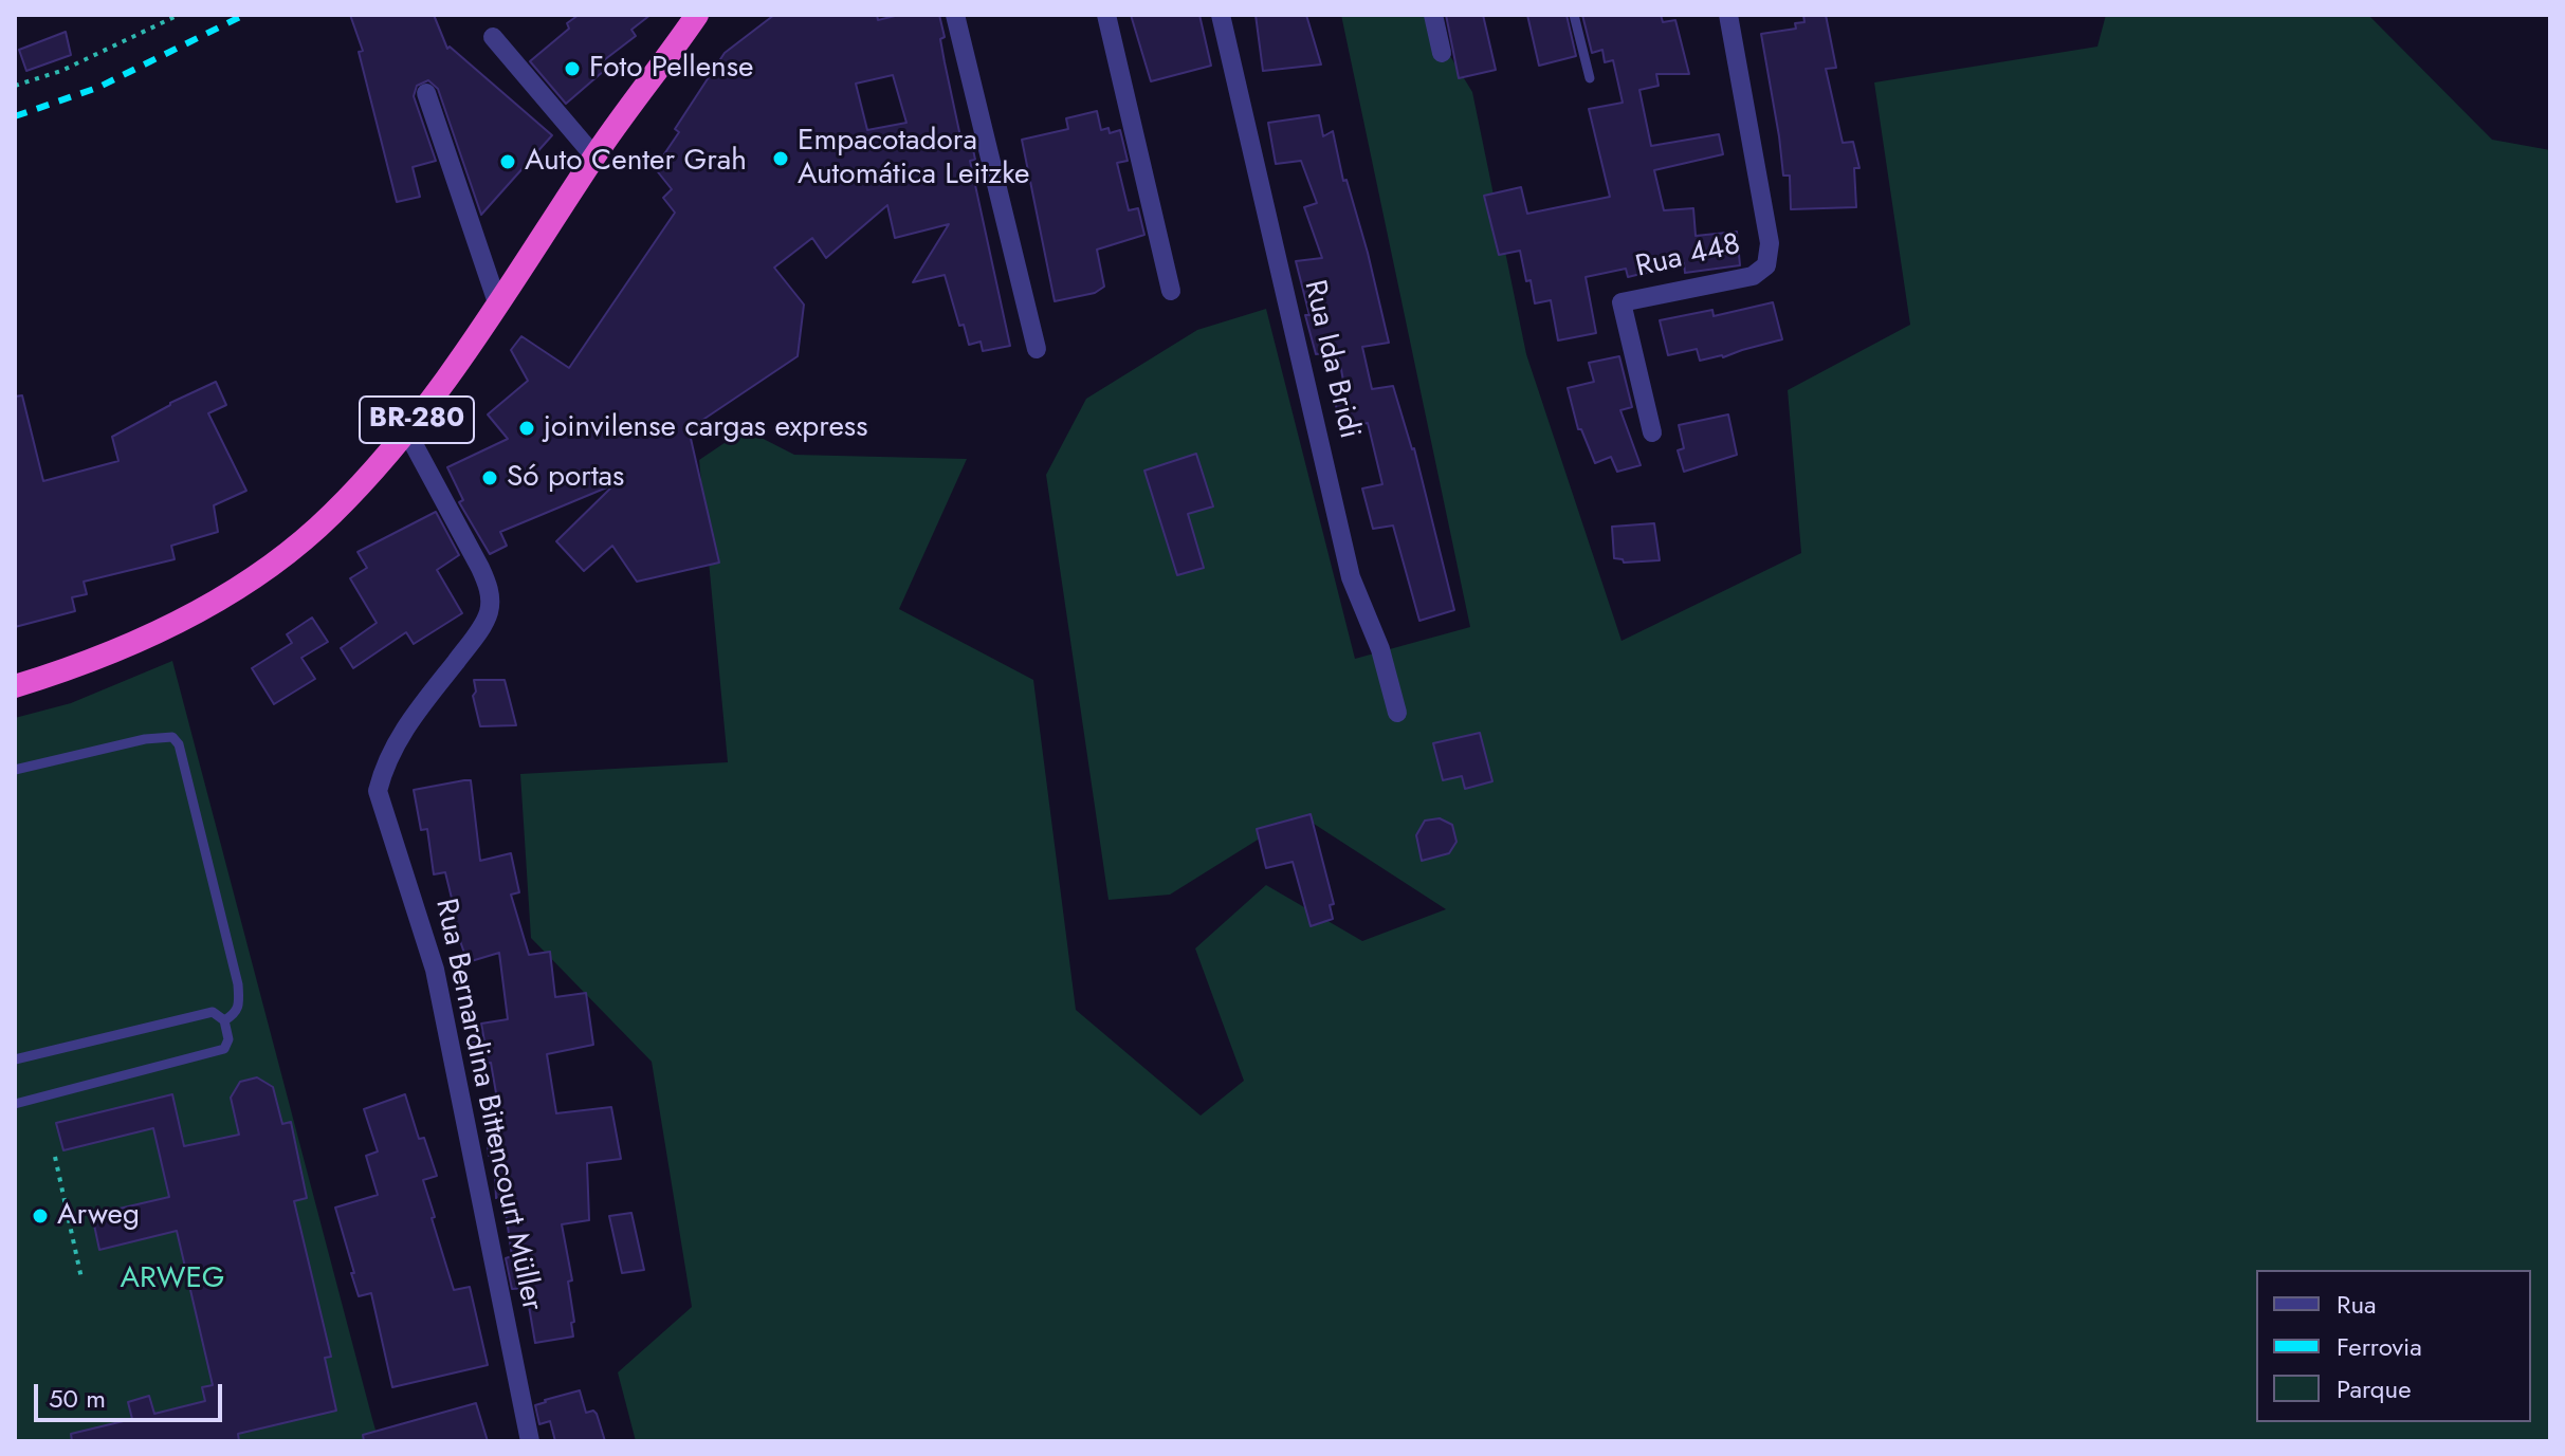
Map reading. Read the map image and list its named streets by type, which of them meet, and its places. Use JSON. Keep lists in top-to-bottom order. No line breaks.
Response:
{"streets":{"highway":["BR-280"],"street":["Rua 448","Rua Ida Bridi","Rua Bernardina Bittencourt Müller"]},"crossings":[["BR-280","Rua Bernardina Bittencourt Müller"]],"parks":["ARWEG"],"places":["Foto Pellense","Empacotadora Automática Leitzke","Auto Center Grah","joinvilense cargas express","Só portas","Arweg"],"legend":["Rua","Ferrovia","Parque"],"scale_bar":"50 m"}
